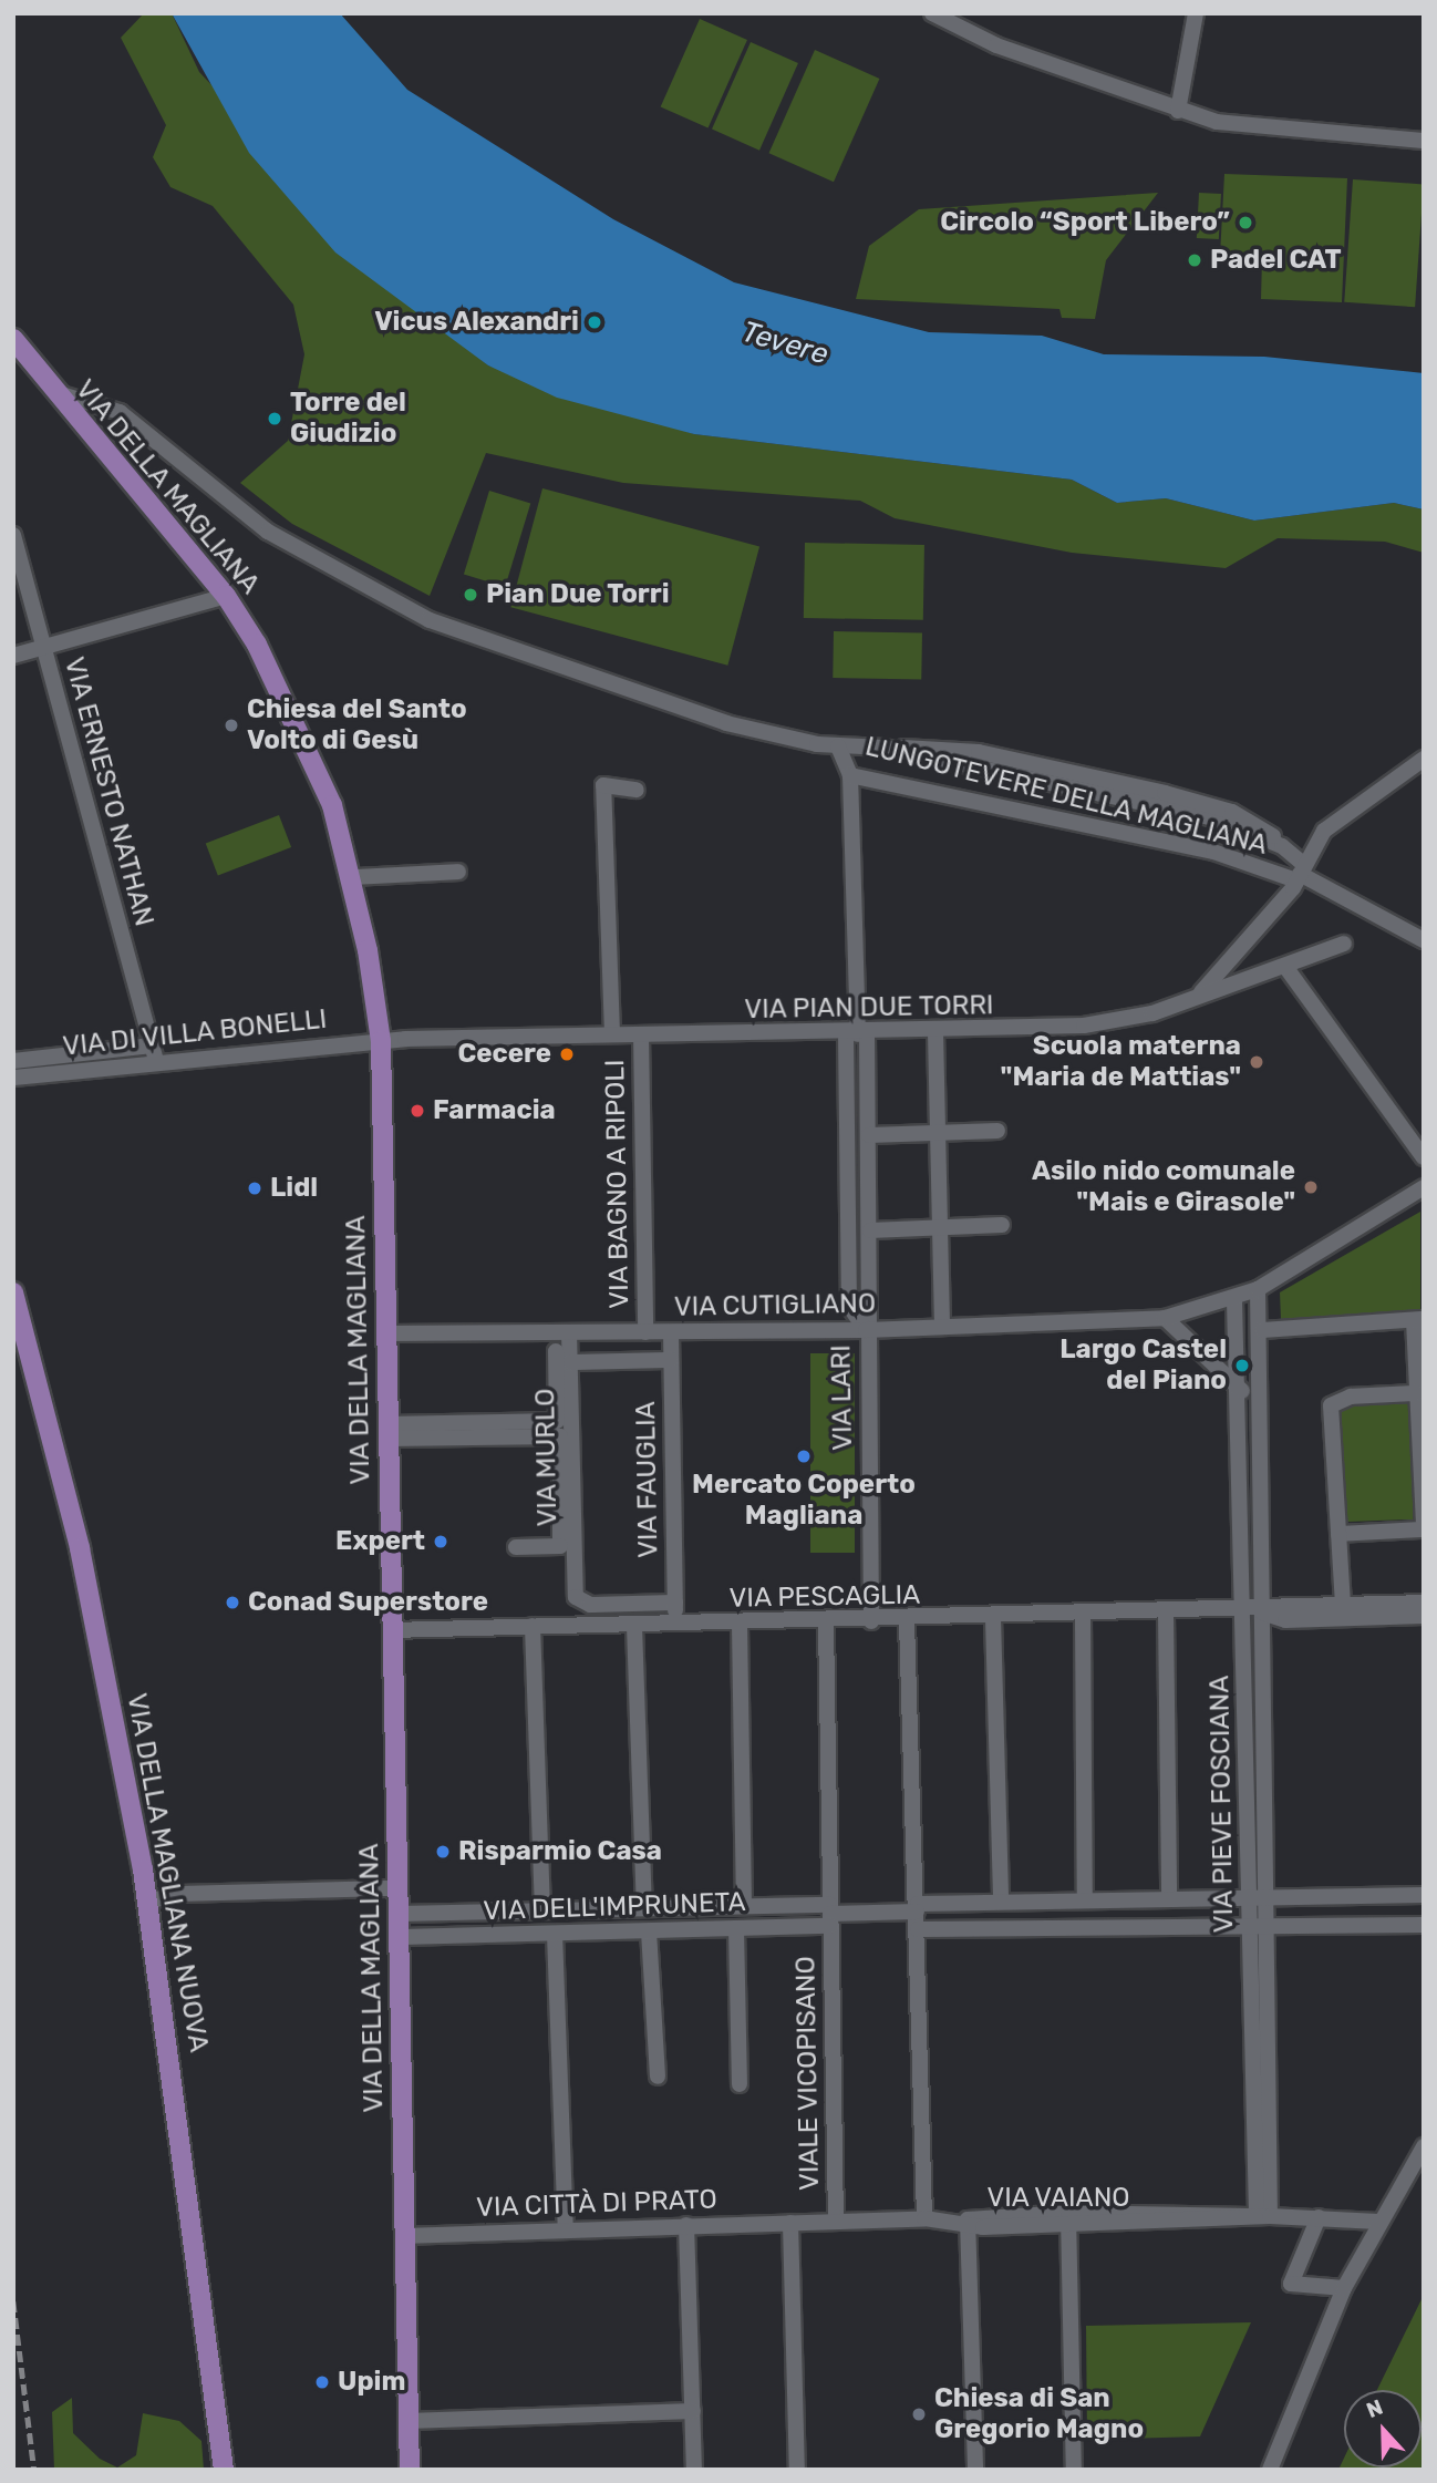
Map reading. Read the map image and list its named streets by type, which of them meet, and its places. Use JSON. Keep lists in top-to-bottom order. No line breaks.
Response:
{"streets":{"main road":["VIA DELLA MAGLIANA","VIA DELLA MAGLIANA NUOVA"],"street":["VIA ERNESTO NATHAN","LUNGOTEVERE DELLA MAGLIANA","VIA PIAN DUE TORRI","VIA DI VILLA BONELLI","VIA BAGNO A RIPOLI","VIA CUTIGLIANO","VIA LARI","VIA MURLO","VIA FAUGLIA","VIA PESCAGLIA","VIA PIEVE FOSCIANA","VIA DELL'IMPRUNETA","VIALE VICOPISANO","VIA VAIANO","VIA CITTÀ DI PRATO"]},"crossings":[["VIA DELLA MAGLIANA","LUNGOTEVERE DELLA MAGLIANA"],["VIA DELLA MAGLIANA","VIA PIAN DUE TORRI"],["VIA DELLA MAGLIANA","VIA DI VILLA BONELLI"],["VIA DELLA MAGLIANA","VIA CUTIGLIANO"],["VIA DELLA MAGLIANA","VIA PESCAGLIA"],["VIA DELLA MAGLIANA","VIA DELL'IMPRUNETA"],["VIA DELLA MAGLIANA","VIA CITTÀ DI PRATO"],["VIA ERNESTO NATHAN","VIA DI VILLA BONELLI"],["VIA PIAN DUE TORRI","VIA DI VILLA BONELLI"],["VIA PIAN DUE TORRI","VIA BAGNO A RIPOLI"],["VIA PIAN DUE TORRI","VIA LARI"],["VIA BAGNO A RIPOLI","VIA CUTIGLIANO"],["VIA CUTIGLIANO","VIA LARI"],["VIA CUTIGLIANO","VIA MURLO"],["VIA CUTIGLIANO","VIA FAUGLIA"],["VIA LARI","VIA PESCAGLIA"],["VIA MURLO","VIA FAUGLIA"],["VIA FAUGLIA","VIA PESCAGLIA"],["VIA PESCAGLIA","VIA PIEVE FOSCIANA"],["VIA PESCAGLIA","VIALE VICOPISANO"],["VIA PIEVE FOSCIANA","VIA DELL'IMPRUNETA"],["VIA PIEVE FOSCIANA","VIA VAIANO"],["VIA DELL'IMPRUNETA","VIALE VICOPISANO"],["VIALE VICOPISANO","VIA VAIANO"],["VIALE VICOPISANO","VIA CITTÀ DI PRATO"],["VIA VAIANO","VIA CITTÀ DI PRATO"]],"water":["Tevere"],"places":["Circolo “Sport Libero”","Padel CAT","Vicus Alexandri","Torre del Giudizio","Pian Due Torri","Chiesa del Santo Volto di Gesù","Cecere","Scuola materna \"Maria de Mattias\"","Farmacia","Asilo nido comunale \"Mais e Girasole\"","Lidl","Largo Castel del Piano","Mercato Coperto Magliana","Expert","Conad Superstore","Risparmio Casa","Upim","Chiesa di San Gregorio Magno"],"north":"top"}
